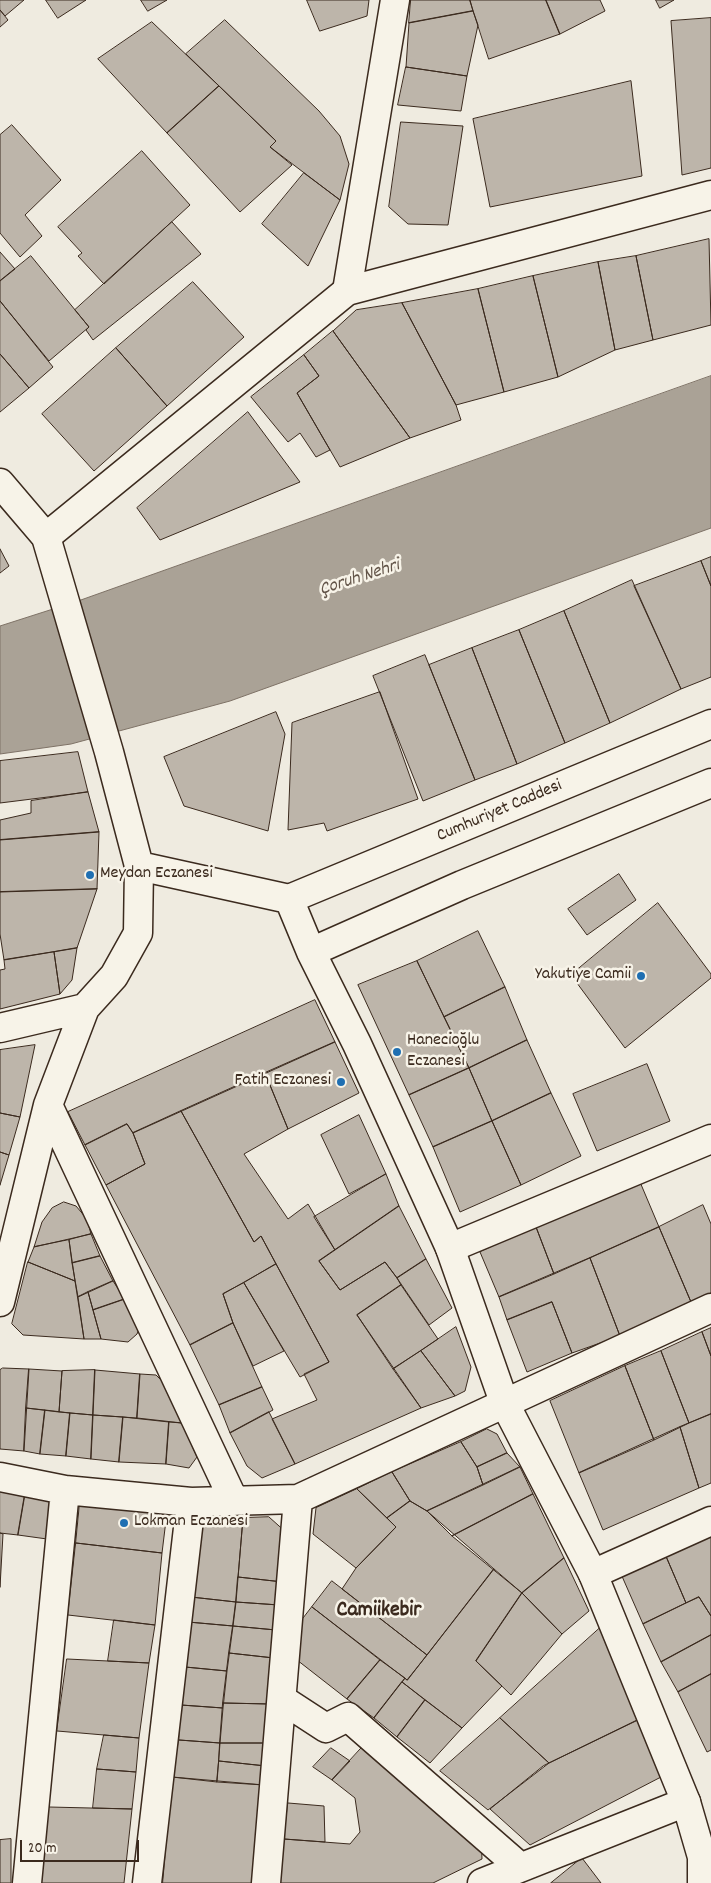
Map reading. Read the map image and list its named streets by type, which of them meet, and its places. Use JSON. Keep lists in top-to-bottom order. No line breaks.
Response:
{"streets":{"street":["Cumhuriyet Caddesi"]},"districts":["Camiikebir"],"water":["Çoruh Nehri"],"places":["Meydan Eczanesi","Yakutiye Camii","Hanecioğlu Eczanesi","Fatih Eczanesi","Lokman Eczanesi"],"scale_bar":"20 m"}
